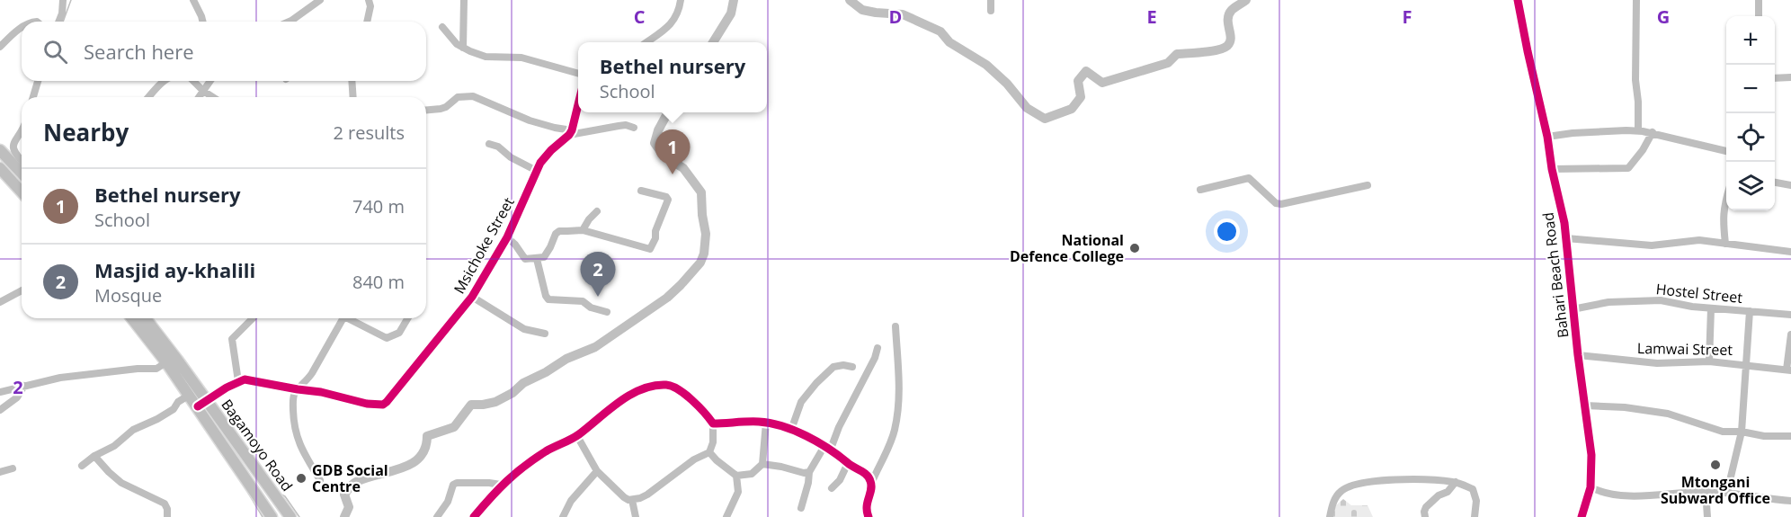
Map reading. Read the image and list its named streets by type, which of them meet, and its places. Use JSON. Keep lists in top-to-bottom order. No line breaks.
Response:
{"streets":{"highway":["Bagamoyo Road"],"street":["Msichoke Street","Bahari Beach Road","Hostel Street","Lamwai Street"]},"crossings":[["Bahari Beach Road","Hostel Street"],["Bahari Beach Road","Lamwai Street"]],"places":["National Defence College","Mtongani Subward Office","GDB Social Centre"],"page":{"map_buttons":["+","−"],"search":"Search here","popup":["Bethel nursery","School"],"heading":["Nearby","2 results"],"pins":["1","2"],"list":[{"mark":"1","name":"Bethel nursery","note":"School","value":"740 m"},{"mark":"2","name":"Masjid ay-khalili","note":"Mosque","value":"840 m"}]},"grid":{"columns":["C","D","E","F","G"],"rows":["2"]}}
